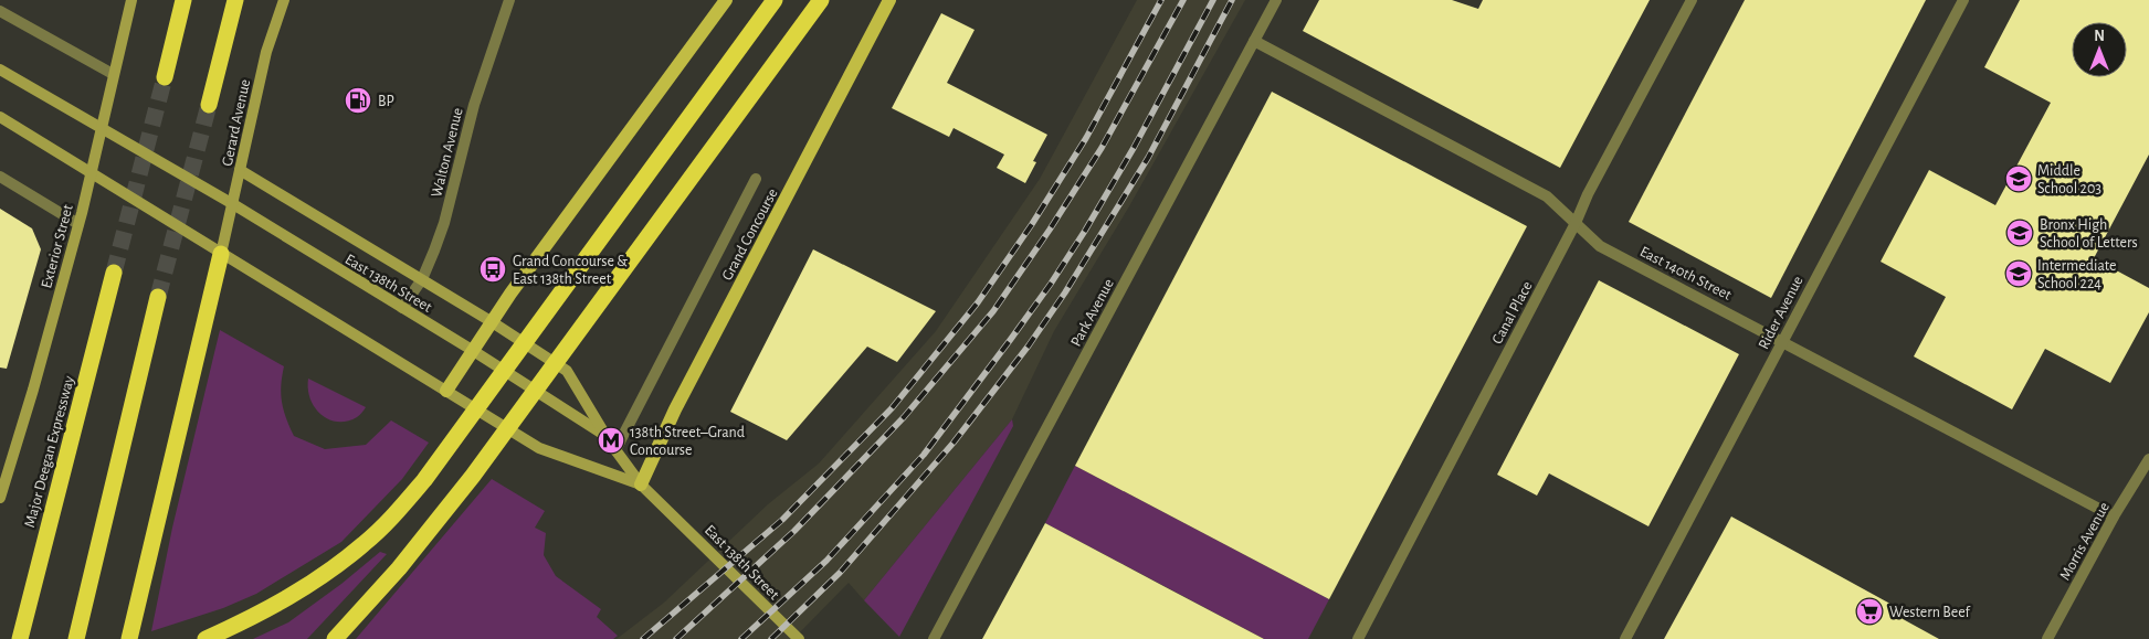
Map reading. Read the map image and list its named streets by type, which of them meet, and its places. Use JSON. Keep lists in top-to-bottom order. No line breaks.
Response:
{"streets":{"highway":["Major Deegan Expressway"],"main road":["Gerard Avenue","Grand Concourse","Exterior Street","East 138th Street"],"street":["Walton Avenue","East 140th Street","Park Avenue","Canal Place","Rider Avenue","Morris Avenue"]},"crossings":[["Gerard Avenue","East 138th Street"],["Walton Avenue","East 138th Street"],["Grand Concourse","East 138th Street"],["Exterior Street","East 138th Street"],["East 140th Street","Park Avenue"],["East 140th Street","Canal Place"],["East 140th Street","Rider Avenue"],["East 140th Street","Morris Avenue"]],"places":{"fuel station":["BP"],"school or university":["Middle School 203","Bronx High School of Letters","Intermediate School 224"],"bus stop":["Grand Concourse & East 138th Street"],"metro station":["138th Street–Grand Concourse"],"supermarket":["Western Beef"]},"north":"top"}
